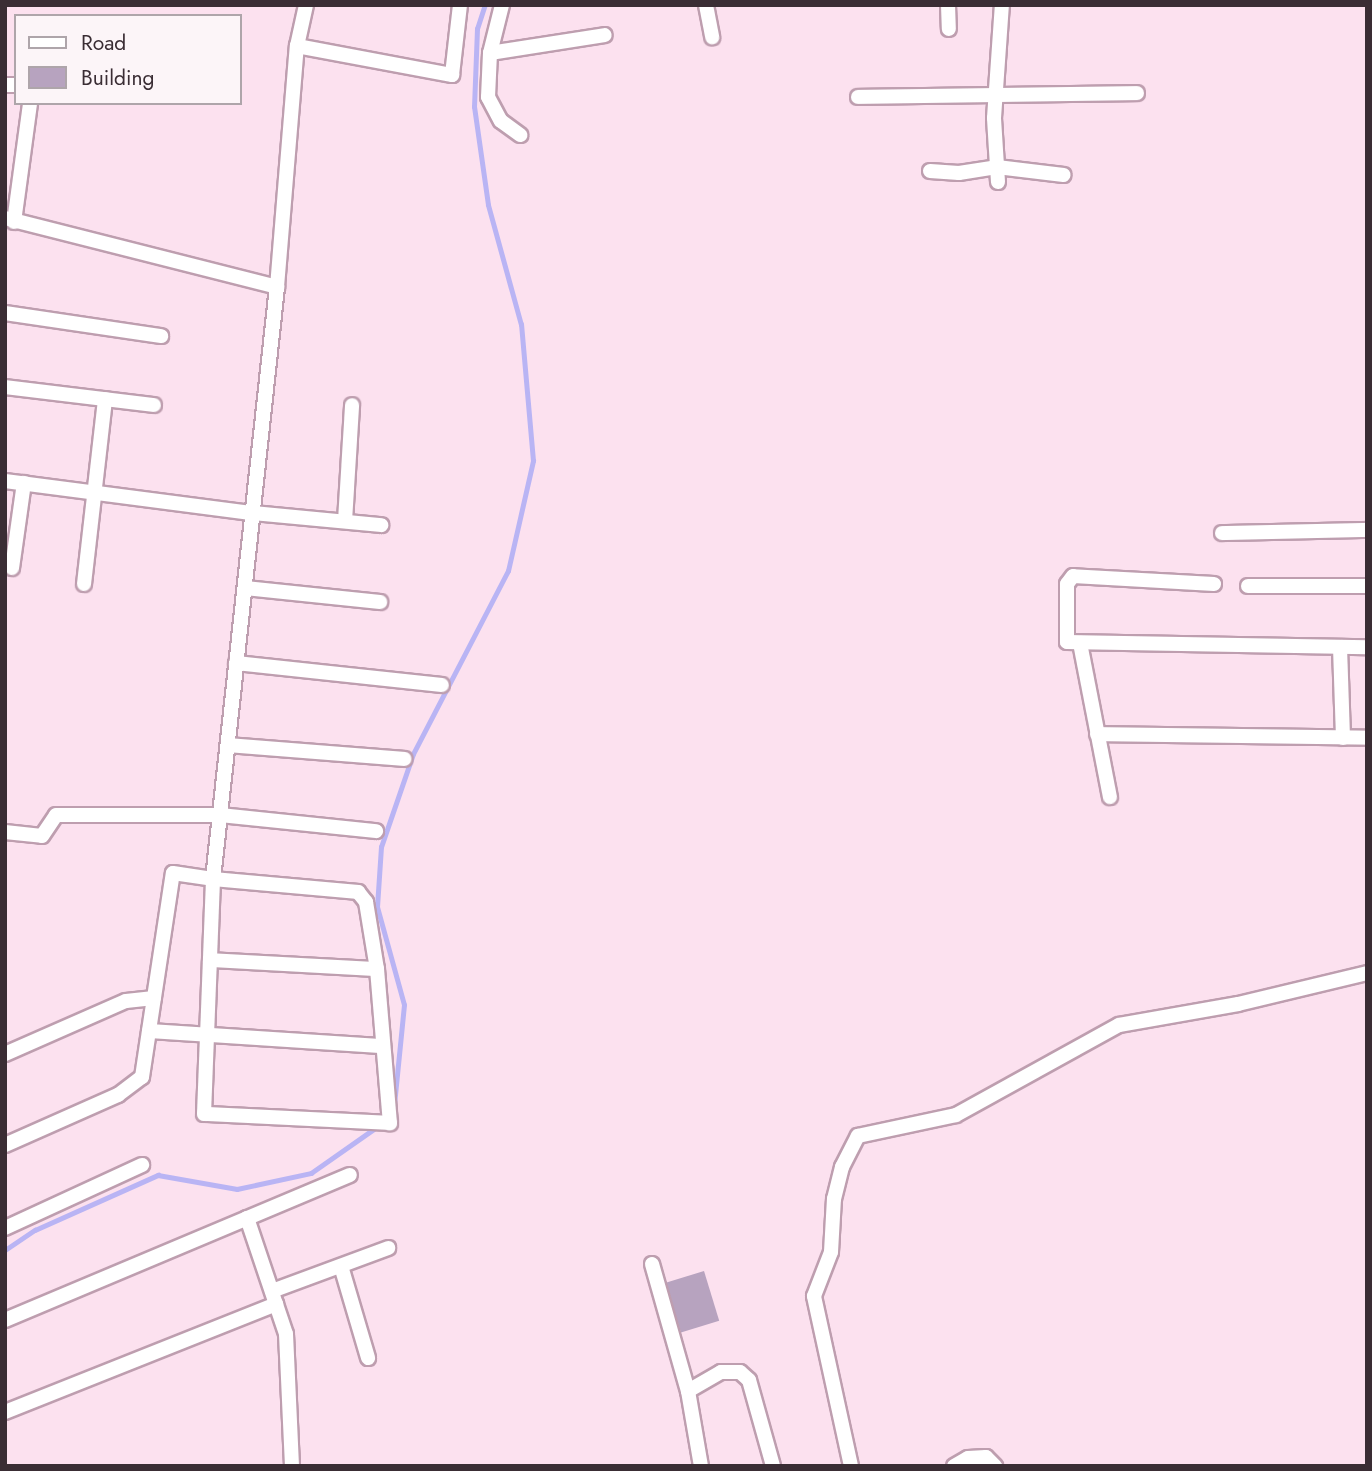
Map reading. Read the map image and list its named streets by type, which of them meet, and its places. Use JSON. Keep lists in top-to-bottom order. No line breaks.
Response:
{"legend":["Road","Building"]}
